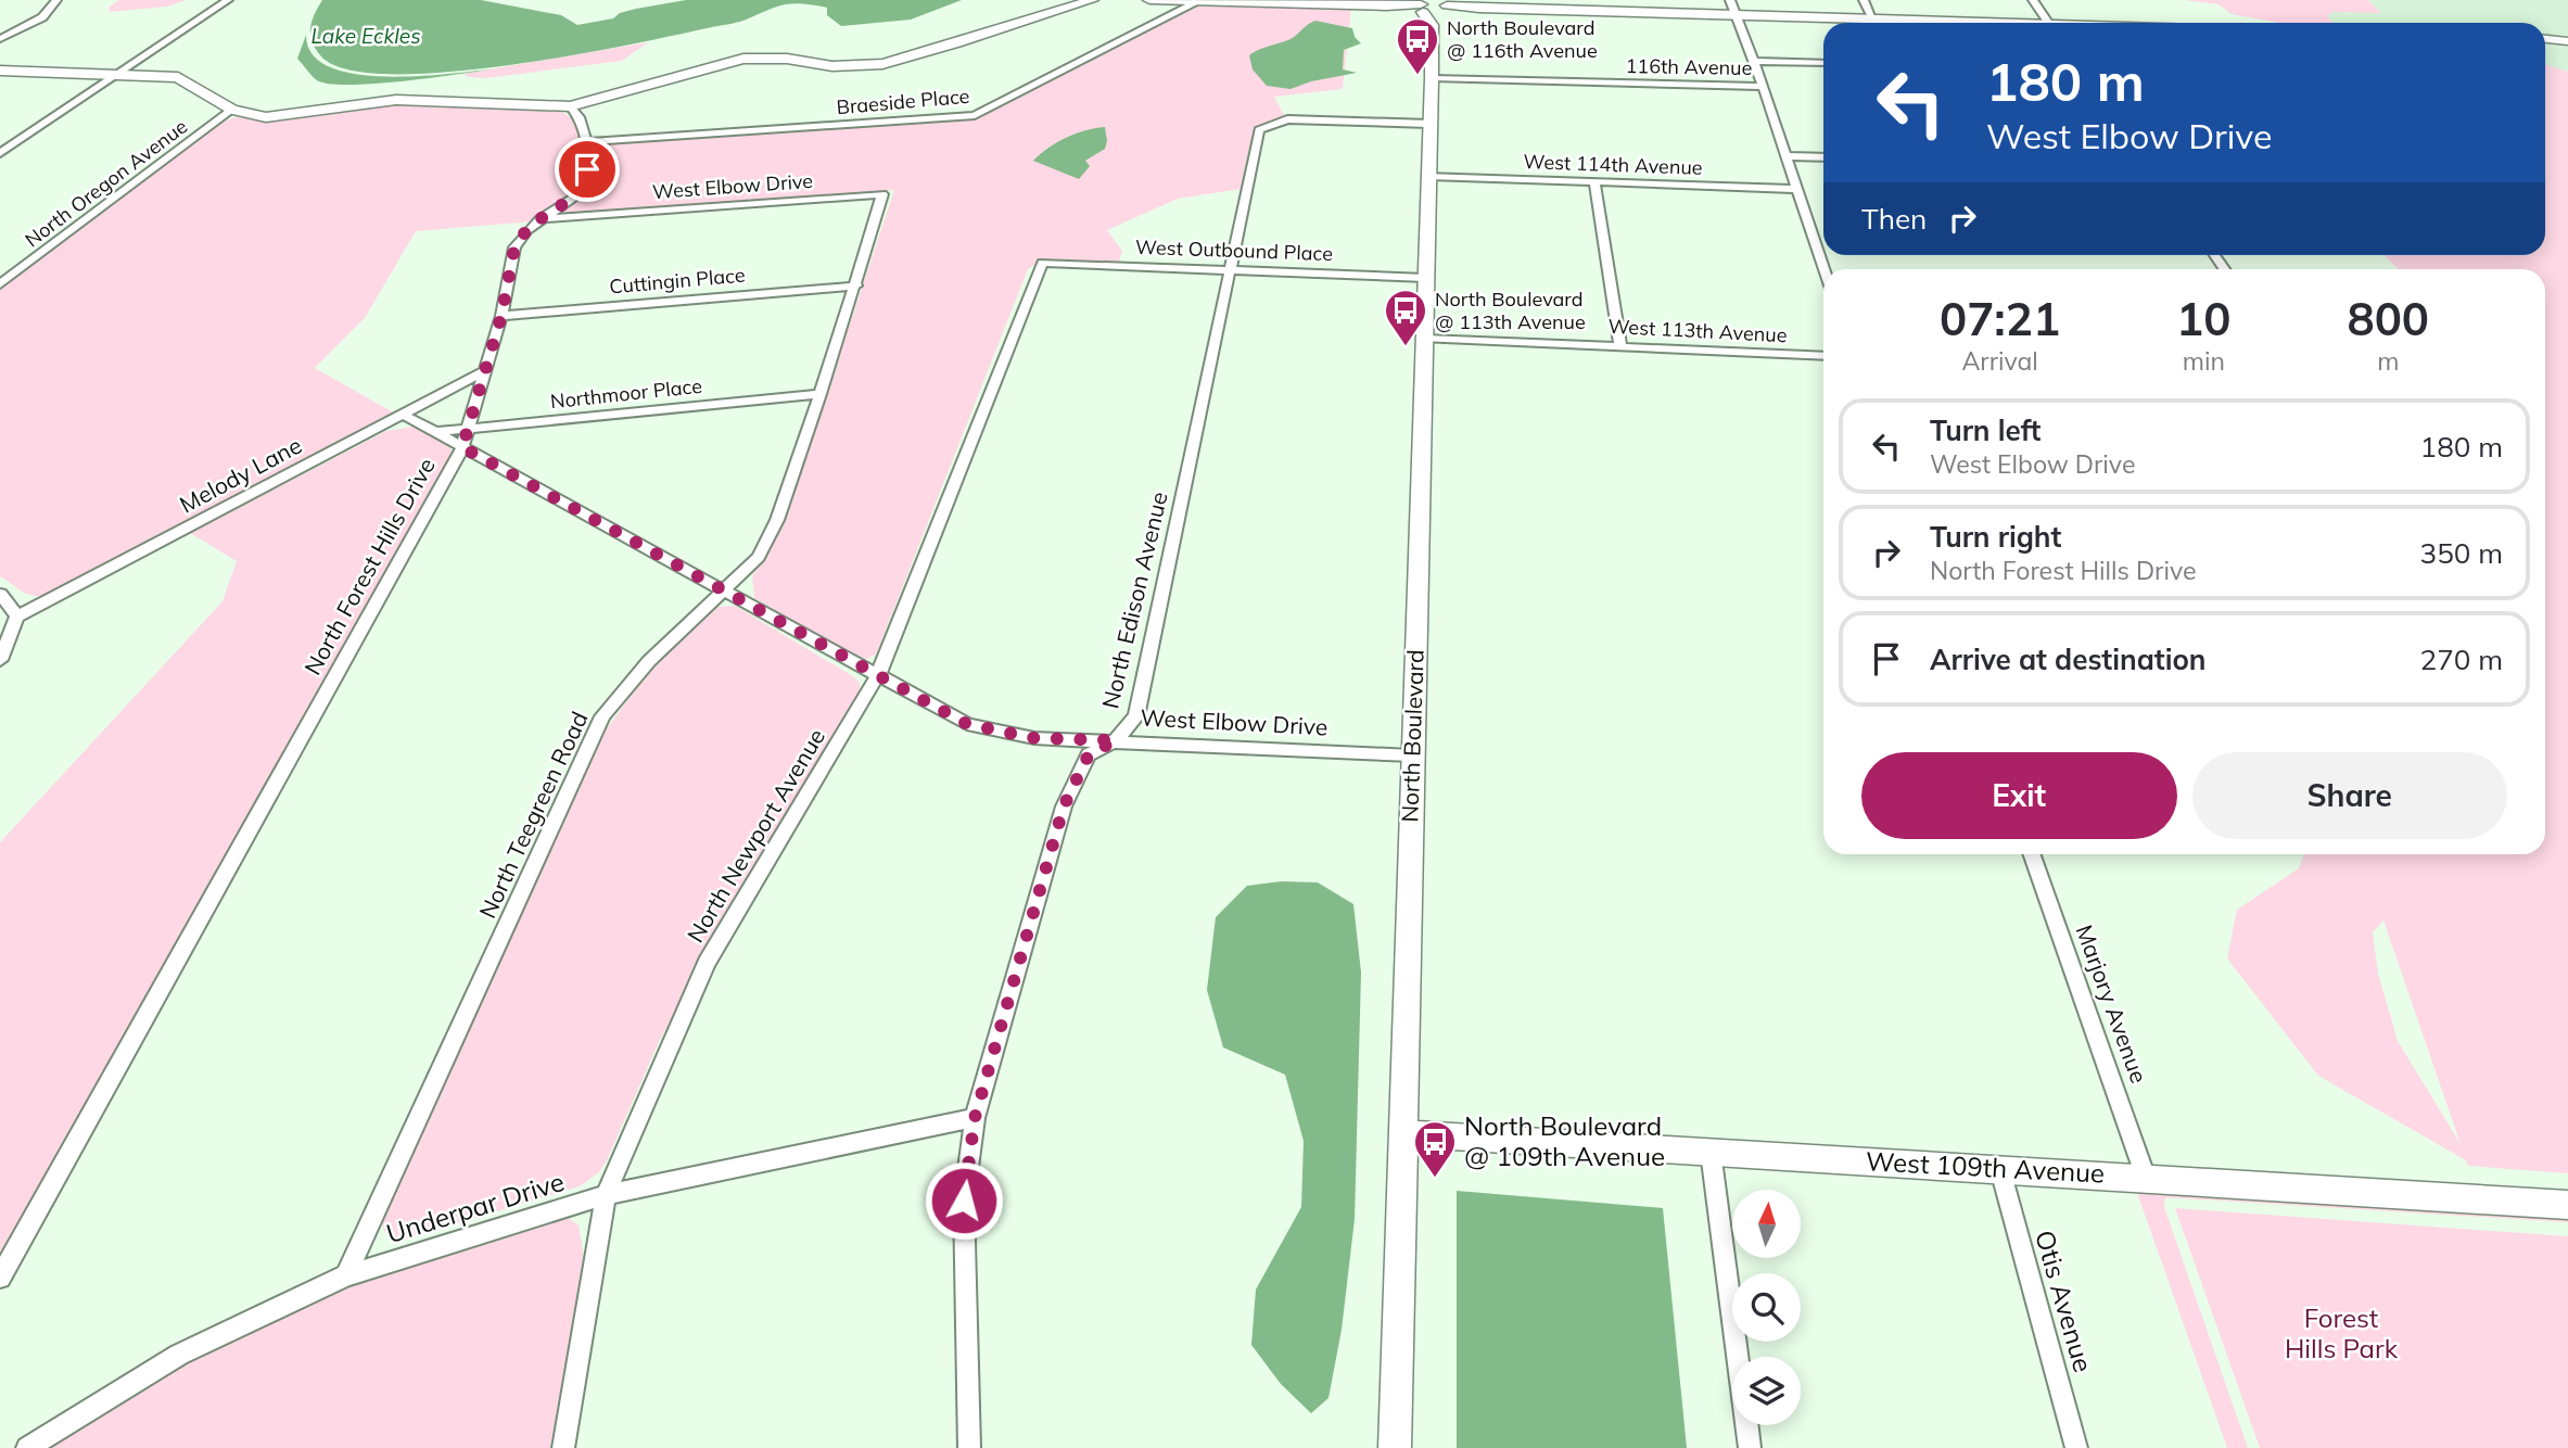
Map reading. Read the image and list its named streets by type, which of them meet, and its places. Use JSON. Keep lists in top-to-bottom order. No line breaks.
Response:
{"streets":{"street":["116th Avenue","Braeside Place","West 114th Avenue","North Oregon Avenue","West Elbow Drive","West Outbound Place","Cuttingin Place","West 113th Avenue","Northmoor Place","Melody Lane","North Forest Hills Drive","North Edison Avenue","North Boulevard","North Teegreen Road","North Newport Avenue","Marjory Avenue","West 109th Avenue","Underpar Drive","Otis Avenue"]},"crossings":[["116th Avenue","North Boulevard"],["Braeside Place","North Forest Hills Drive"],["West 114th Avenue","North Boulevard"],["West Elbow Drive","Northmoor Place"],["West Elbow Drive","Melody Lane"],["West Elbow Drive","North Forest Hills Drive"],["West Elbow Drive","North Edison Avenue"],["West Elbow Drive","North Boulevard"],["West Elbow Drive","North Teegreen Road"],["West Elbow Drive","North Newport Avenue"],["West Outbound Place","North Edison Avenue"],["West Outbound Place","North Boulevard"],["West Outbound Place","North Newport Avenue"],["Cuttingin Place","North Forest Hills Drive"],["Cuttingin Place","North Teegreen Road"],["West 113th Avenue","North Boulevard"],["Northmoor Place","North Forest Hills Drive"],["Northmoor Place","North Teegreen Road"],["Melody Lane","North Forest Hills Drive"],["North Edison Avenue","North Boulevard"],["North Edison Avenue","Underpar Drive"],["North Boulevard","West 109th Avenue"],["North Teegreen Road","Underpar Drive"],["North Newport Avenue","Underpar Drive"],["Marjory Avenue","West 109th Avenue"],["West 109th Avenue","Otis Avenue"]],"water":["Lake Eckles"],"parks":["Forest Hills Park"],"places":{"bus stop":["North Boulevard @ 116th Avenue","North Boulevard @ 113th Avenue","North Boulevard @ 109th Avenue"]},"north":"top","page":{"turn":["180 m","West Elbow Drive"],"then":"Then","eta":["07:21","Arrival","10","min","800","m"],"list":[{"name":"Turn left","note":"West Elbow Drive","value":"180 m"},{"name":"Turn right","note":"North Forest Hills Drive","value":"350 m"},{"name":"Arrive at destination","value":"270 m"}],"buttons":["Exit","Share"]}}
